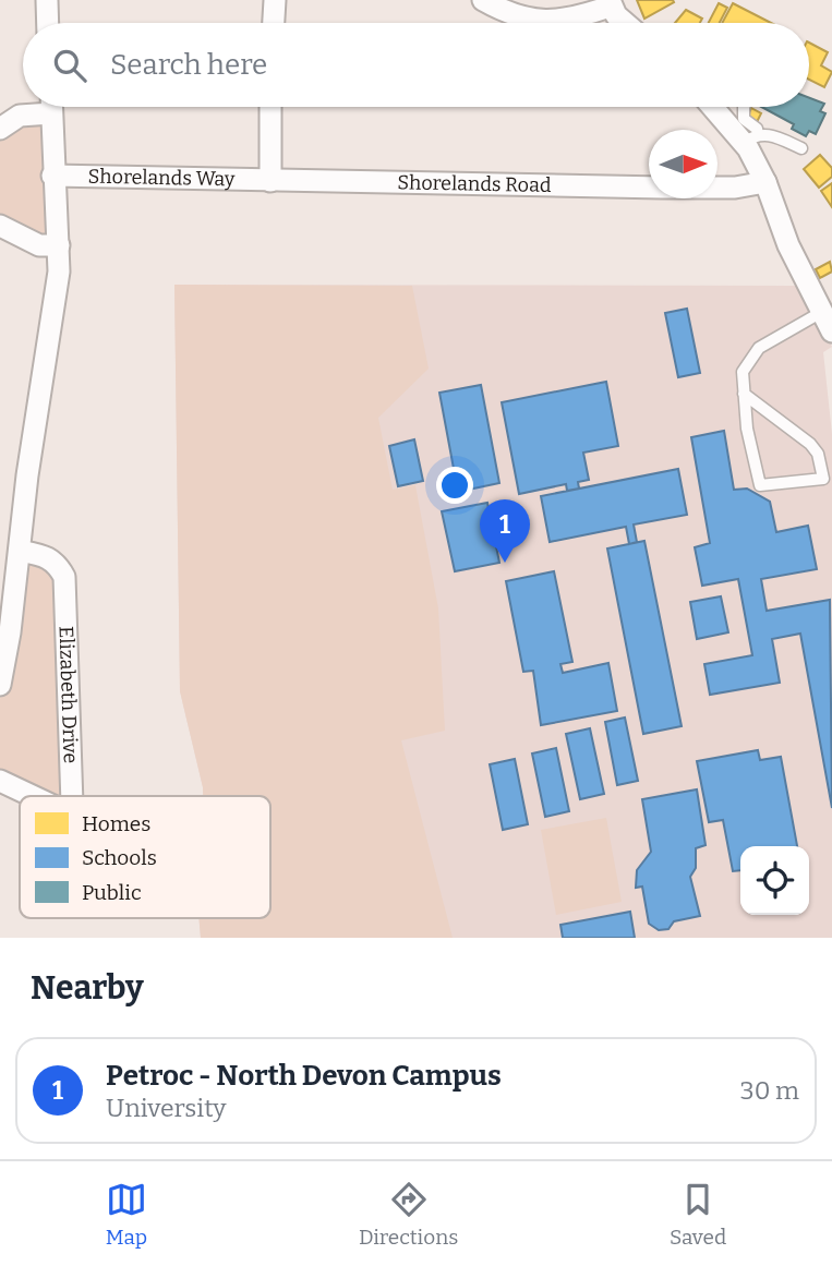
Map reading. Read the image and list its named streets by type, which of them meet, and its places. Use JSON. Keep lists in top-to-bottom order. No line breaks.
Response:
{"streets":{"street":["Shorelands Way","Shorelands Road","Elizabeth Drive"]},"crossings":[["Shorelands Way","Shorelands Road"]],"legend":["Homes","Schools","Public"],"north":"right","page":{"search":"Search here","pins":"1","heading":"Nearby","list":[{"mark":"1","name":"Petroc - North Devon Campus","note":"University","value":"30 m"}],"nav":["Map","Directions","Saved"]}}
